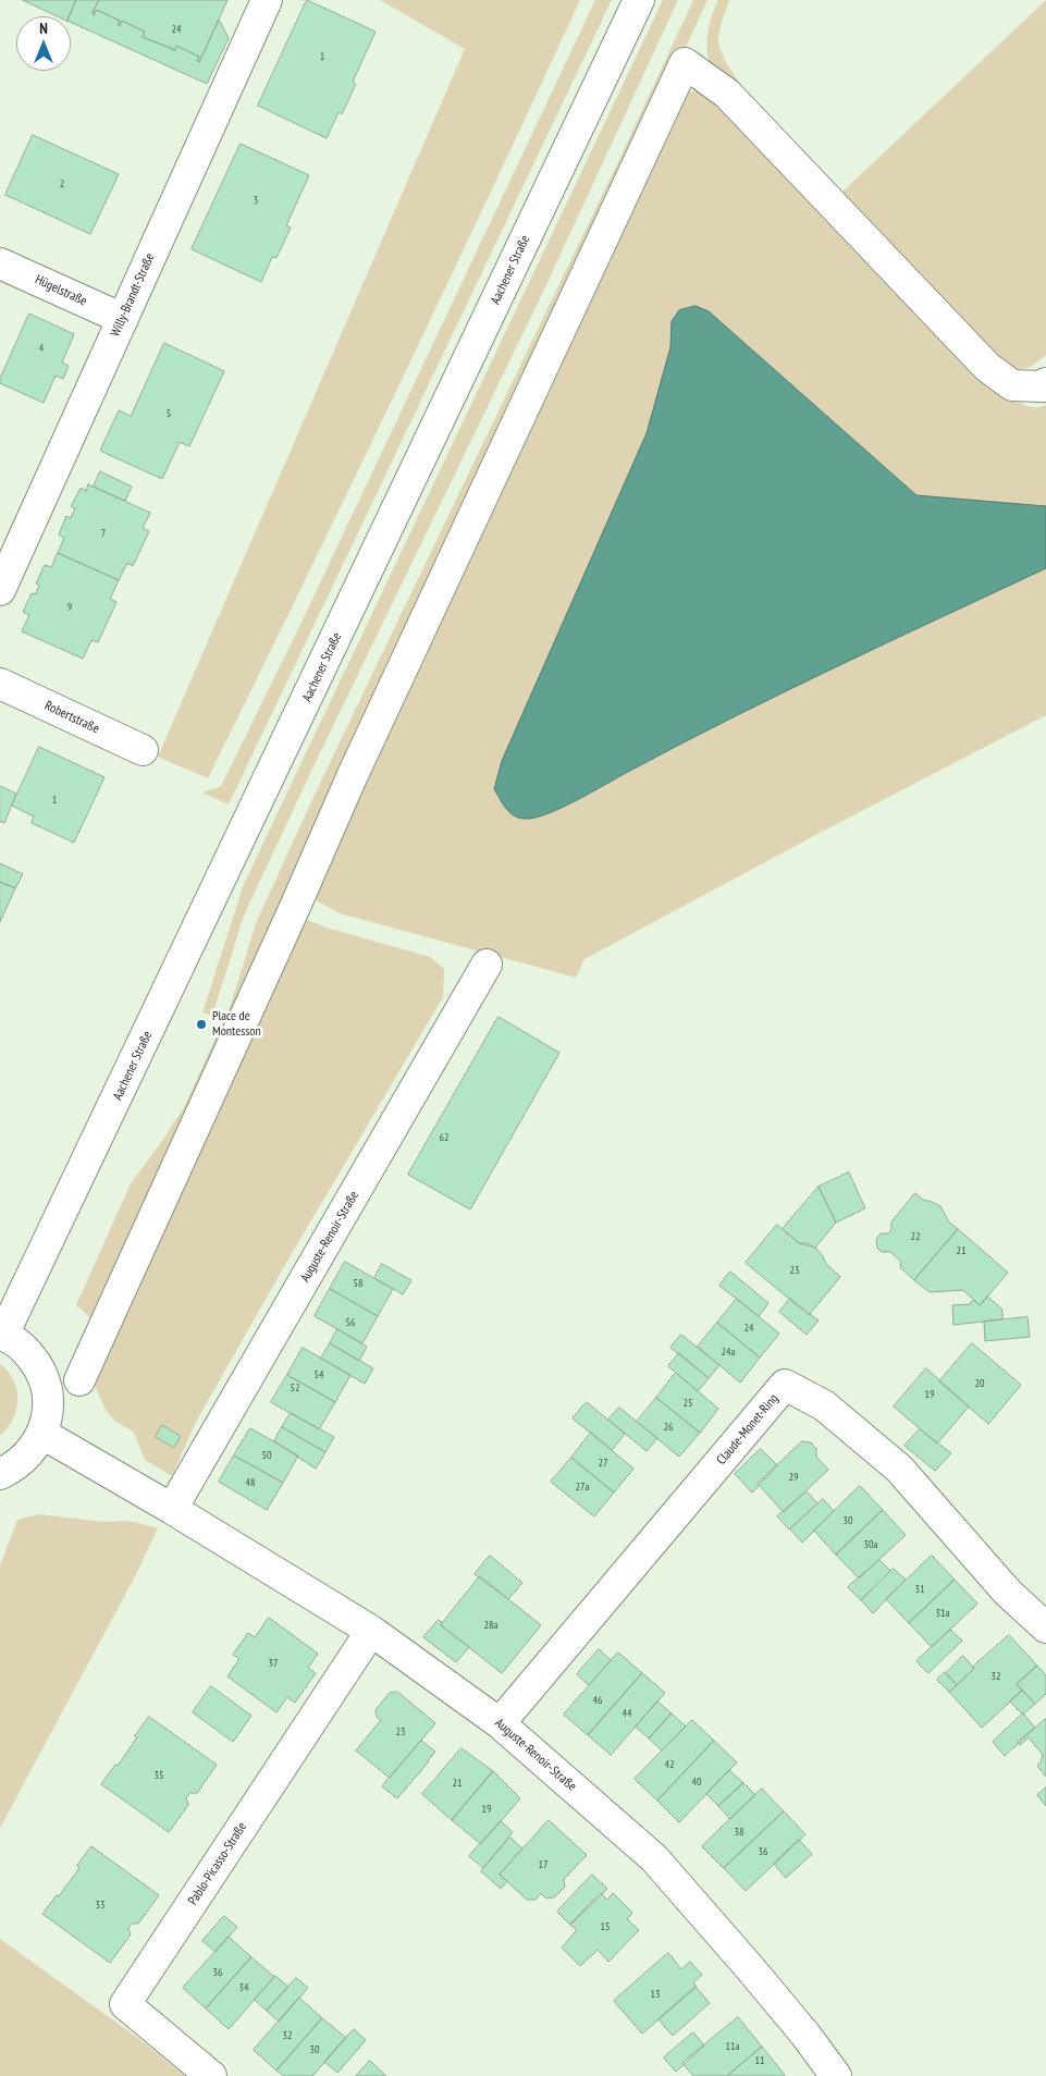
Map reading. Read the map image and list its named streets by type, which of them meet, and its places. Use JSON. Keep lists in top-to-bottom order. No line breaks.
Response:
{"streets":{"street":["Aachener Straße","Hügelstraße","Willy-Brandt-Straße","Robertstraße","Auguste-Renoir-Straße","Claude-Monet-Ring","Pablo-Picasso-Straße"]},"crossings":[["Hügelstraße","Willy-Brandt-Straße"],["Auguste-Renoir-Straße","Claude-Monet-Ring"],["Auguste-Renoir-Straße","Pablo-Picasso-Straße"]],"places":["Place de Montesson"],"house_numbers":["24","1","2","3","4","5","7","9","1","62","22","21","23","58","56","24","24a","54","20","52","19","25","26","50","27","29","48","27a","30","30a","31","31a","28a","37","32","46","44","23","42","35","40","21","19","38","36","17","33","15","36","34","13","32","11a","30","11"],"north":"top"}
